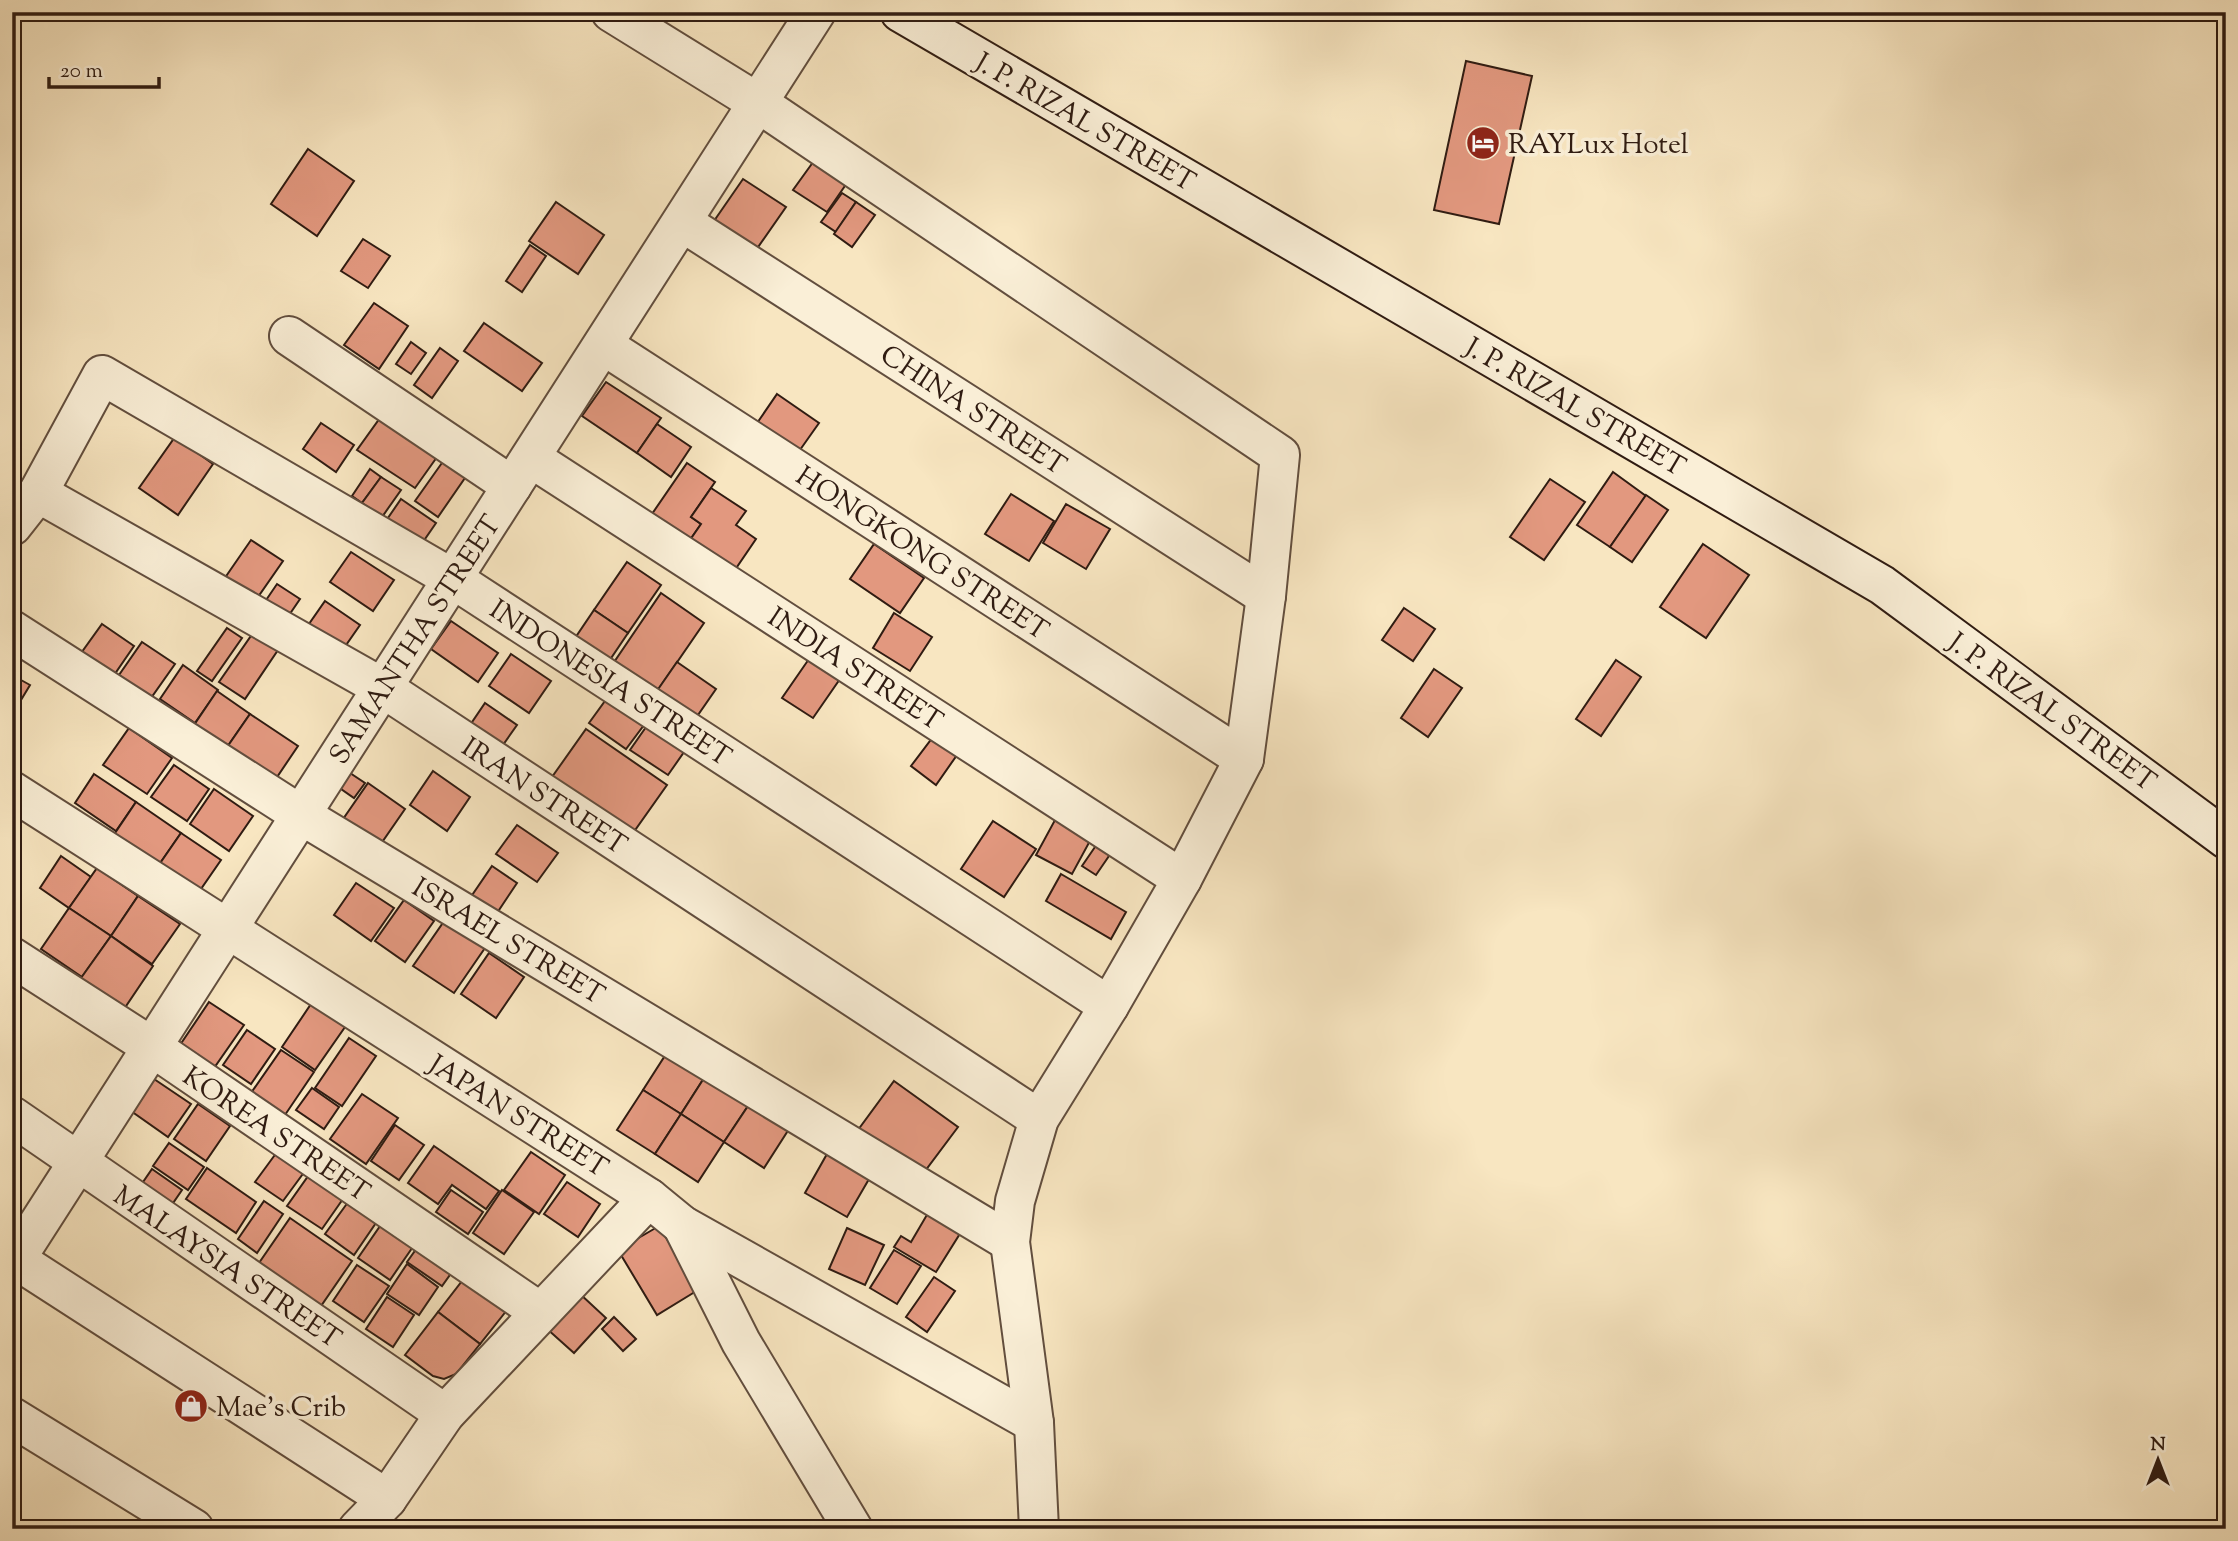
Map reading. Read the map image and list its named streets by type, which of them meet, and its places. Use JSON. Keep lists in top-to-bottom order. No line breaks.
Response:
{"streets":{"street":["J. P. RIZAL STREET","CHINA STREET","HONGKONG STREET","SAMANTHA STREET","INDIA STREET","INDONESIA STREET","IRAN STREET","ISRAEL STREET","JAPAN STREET","KOREA STREET","MALAYSIA STREET"]},"crossings":[["CHINA STREET","SAMANTHA STREET"],["HONGKONG STREET","SAMANTHA STREET"],["SAMANTHA STREET","INDIA STREET"],["SAMANTHA STREET","INDONESIA STREET"],["SAMANTHA STREET","IRAN STREET"],["SAMANTHA STREET","ISRAEL STREET"],["SAMANTHA STREET","JAPAN STREET"],["SAMANTHA STREET","KOREA STREET"],["SAMANTHA STREET","MALAYSIA STREET"],["INDONESIA STREET","IRAN STREET"]],"places":{"hotel":["RAYLux Hotel"],"shop":["Mae's Crib"]},"scale_bar":"20 m","north":"top"}
